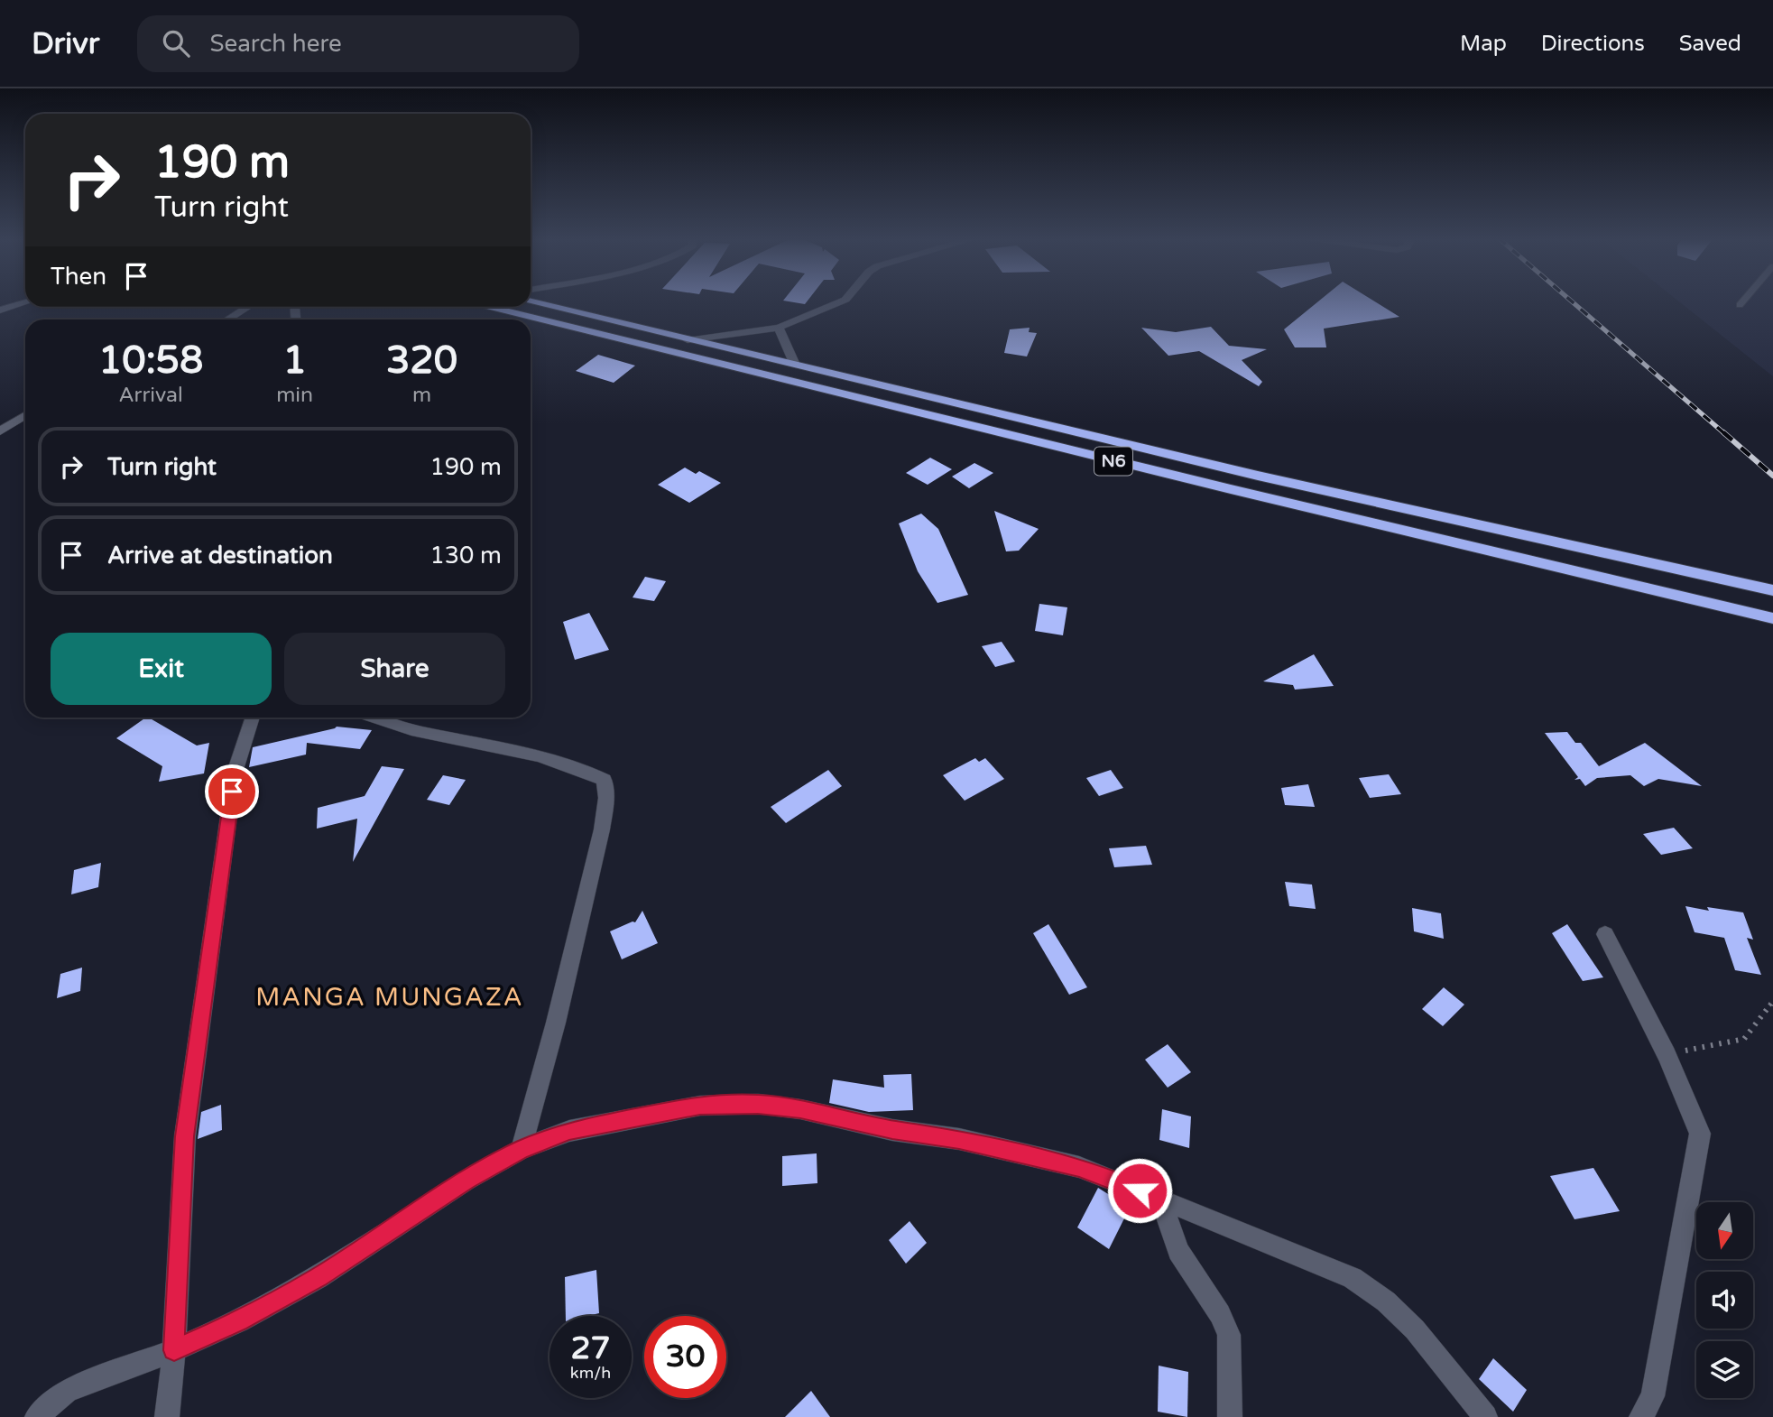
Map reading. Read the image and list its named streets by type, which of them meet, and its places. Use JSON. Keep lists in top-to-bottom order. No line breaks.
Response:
{"streets":{"highway":["N6"]},"districts":["MANGA MUNGAZA"],"north":"bottom","page":{"header":"Drivr","search":"Search here","nav":["Map","Directions","Saved"],"turn":["190 m","Turn right"],"then":"Then","eta":["10:58","Arrival","1","min","320","m"],"list":[{"name":"Turn right","value":"190 m"},{"name":"Arrive at destination","value":"130 m"}],"buttons":["Exit","Share"],"speed":"27 km/h","limit":"30"}}
